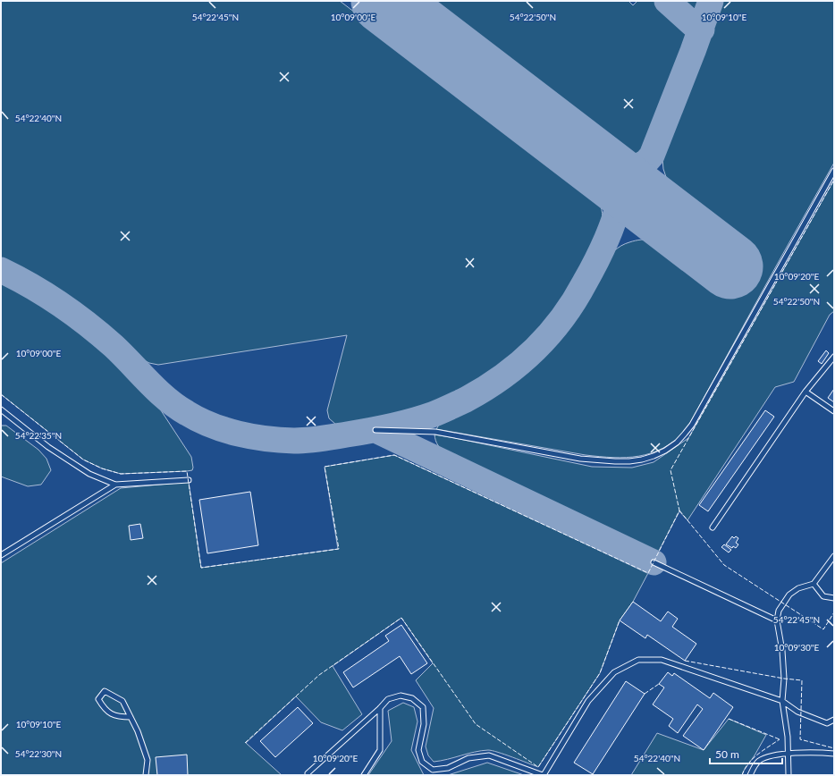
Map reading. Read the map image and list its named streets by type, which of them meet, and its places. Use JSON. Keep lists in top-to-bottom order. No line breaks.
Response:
{"scale_bar":"50 m","coordinates":["54°22'45\"N","10°09'00\"E","54°22'50\"N","10°09'10\"E","54°22'40\"N","10°09'20\"E","54°22'35\"N","10°09'30\"E","54°22'30\"N"]}
